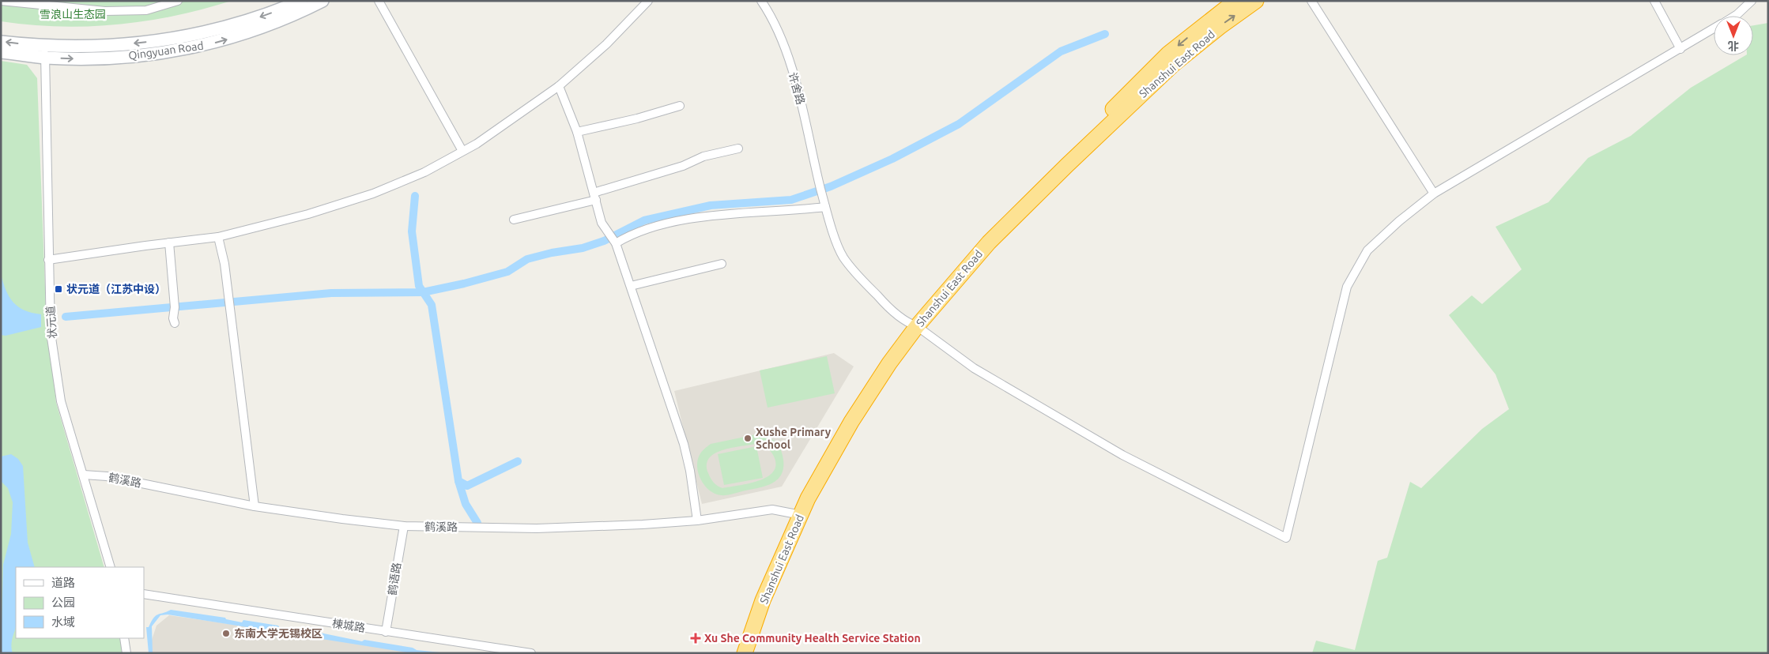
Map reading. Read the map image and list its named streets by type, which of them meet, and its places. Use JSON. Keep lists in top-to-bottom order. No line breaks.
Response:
{"streets":{"highway":["Shanshui East Road"],"street":["Qingyuan Road","许舍路","状元道","鹤溪路","鹤语路","楝城路"]},"crossings":[["Qingyuan Road","状元道"],["Shanshui East Road","许舍路"],["Shanshui East Road","鹤溪路"],["状元道","鹤溪路"],["鹤溪路","鹤语路"],["鹤语路","楝城路"]],"parks":["雪浪山生态园"],"places":{"transit":["状元道（江苏中设）"],"other":["Xushe Primary School","东南大学无锡校区"],"health":["Xu She Community Health Service Station"]},"legend":["道路","公园","水域"],"north":"bottom"}
